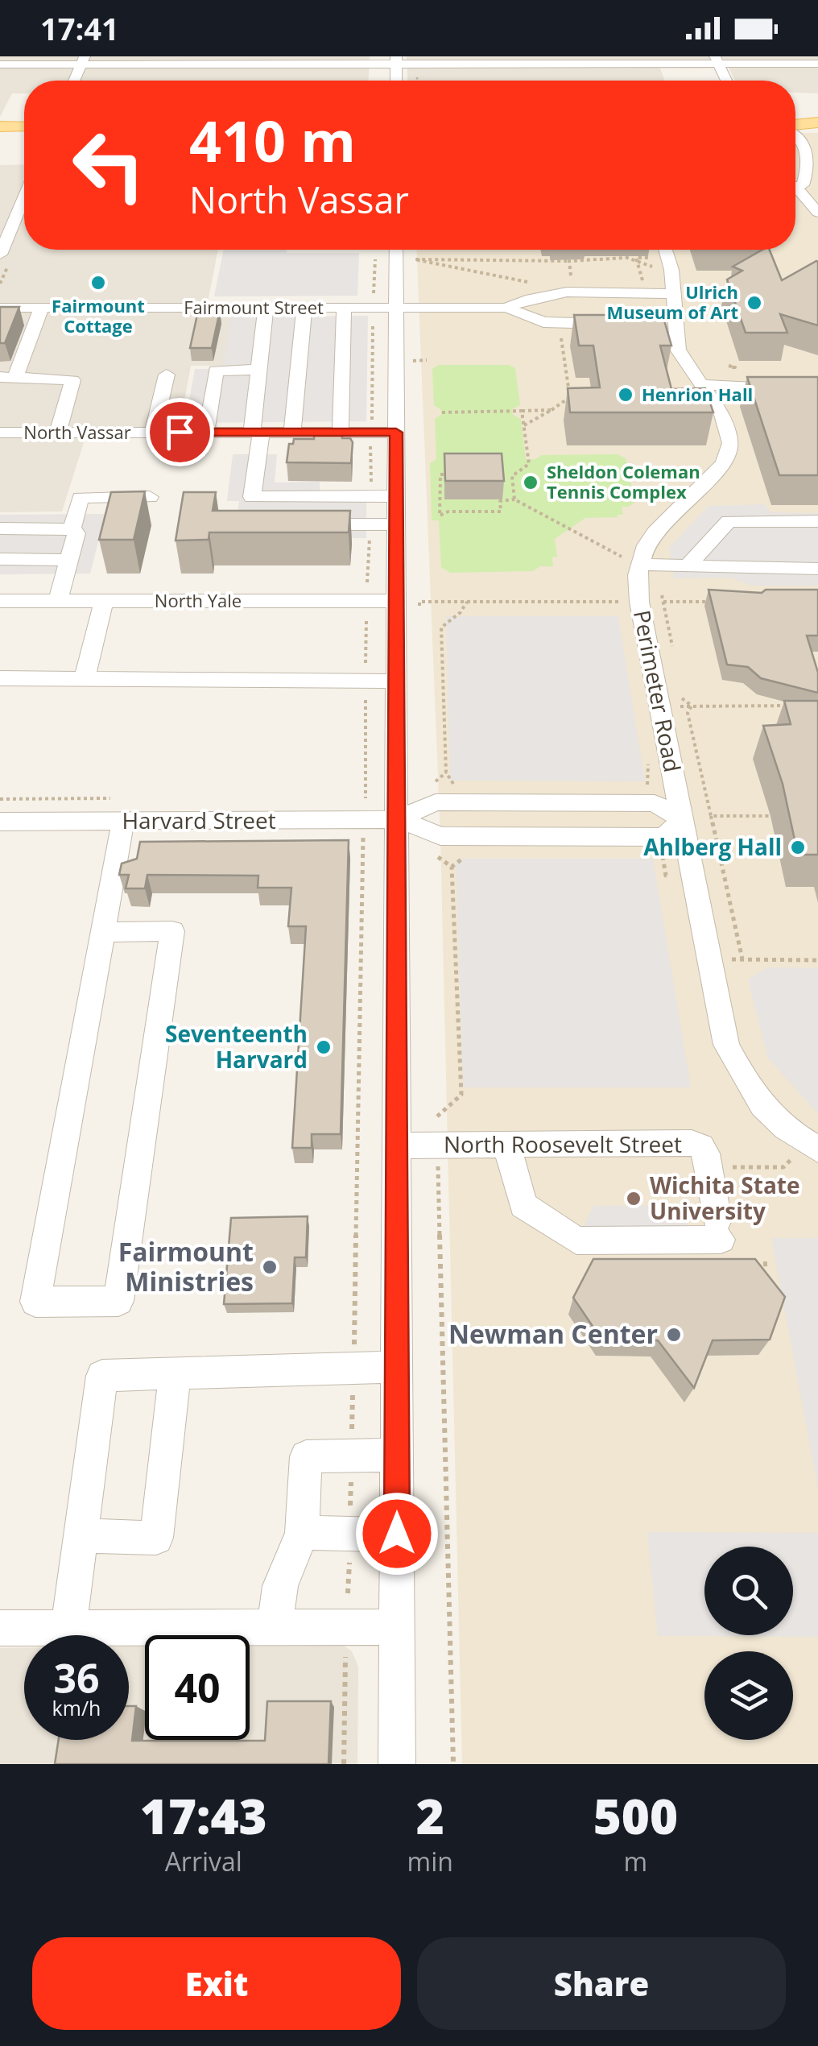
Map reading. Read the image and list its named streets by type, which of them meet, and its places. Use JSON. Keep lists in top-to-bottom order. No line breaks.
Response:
{"streets":{"street":["Fairmount Street","North Vassar","North Yale","Perimeter Road","Harvard Street","North Roosevelt Street"]},"crossings":[["Fairmount Street","Perimeter Road"]],"places":["Fairmount Cottage","Ulrich Museum of Art","Henrion Hall","Sheldon Coleman Tennis Complex","Ahlberg Hall","Seventeenth Harvard","Wichita State University","Fairmount Ministries","Newman Center"],"page":{"status":"17:41","turn":["410 m","North Vassar"],"speed":"36 km/h","limit":"40","eta":["17:43","Arrival","2","min","500","m"],"buttons":["Exit","Share"]}}
